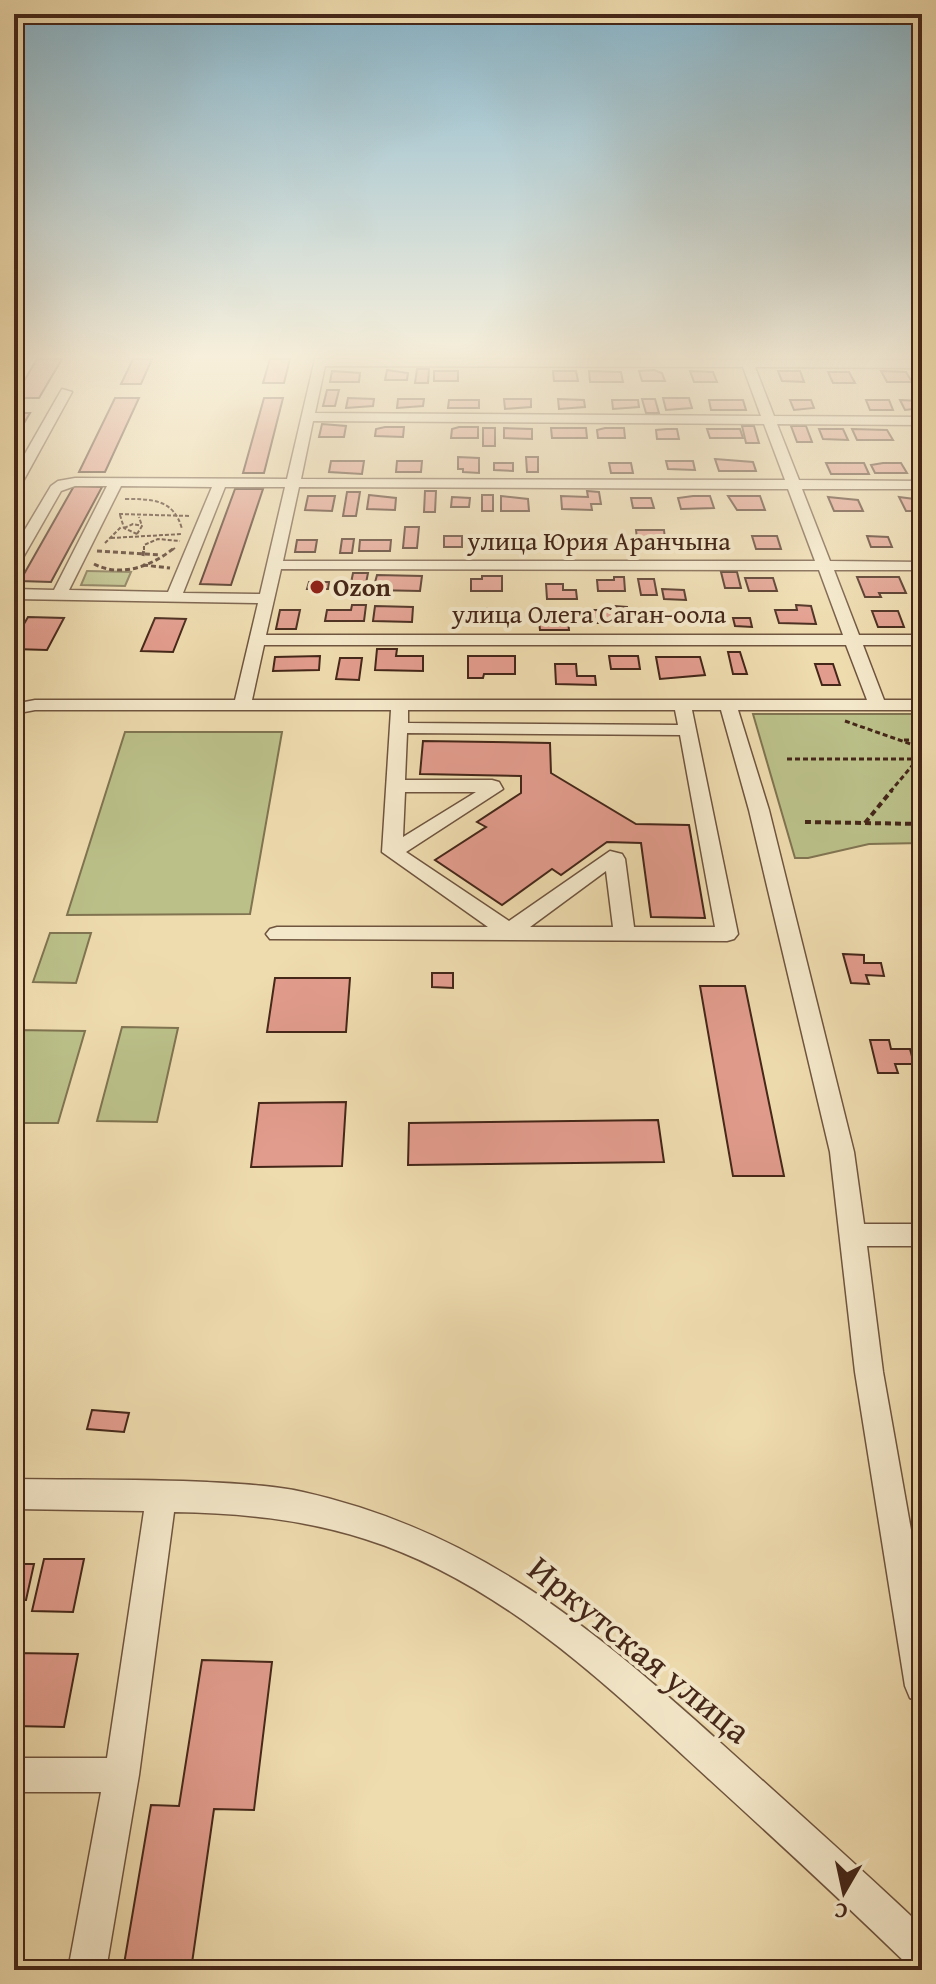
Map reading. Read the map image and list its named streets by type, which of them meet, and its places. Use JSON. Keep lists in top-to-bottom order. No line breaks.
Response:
{"streets":{"street":["улица Юрия Аранчына","улица Олега Саган-оола","Иркутская улица"]},"places":["Ozon"],"north":"bottom"}
